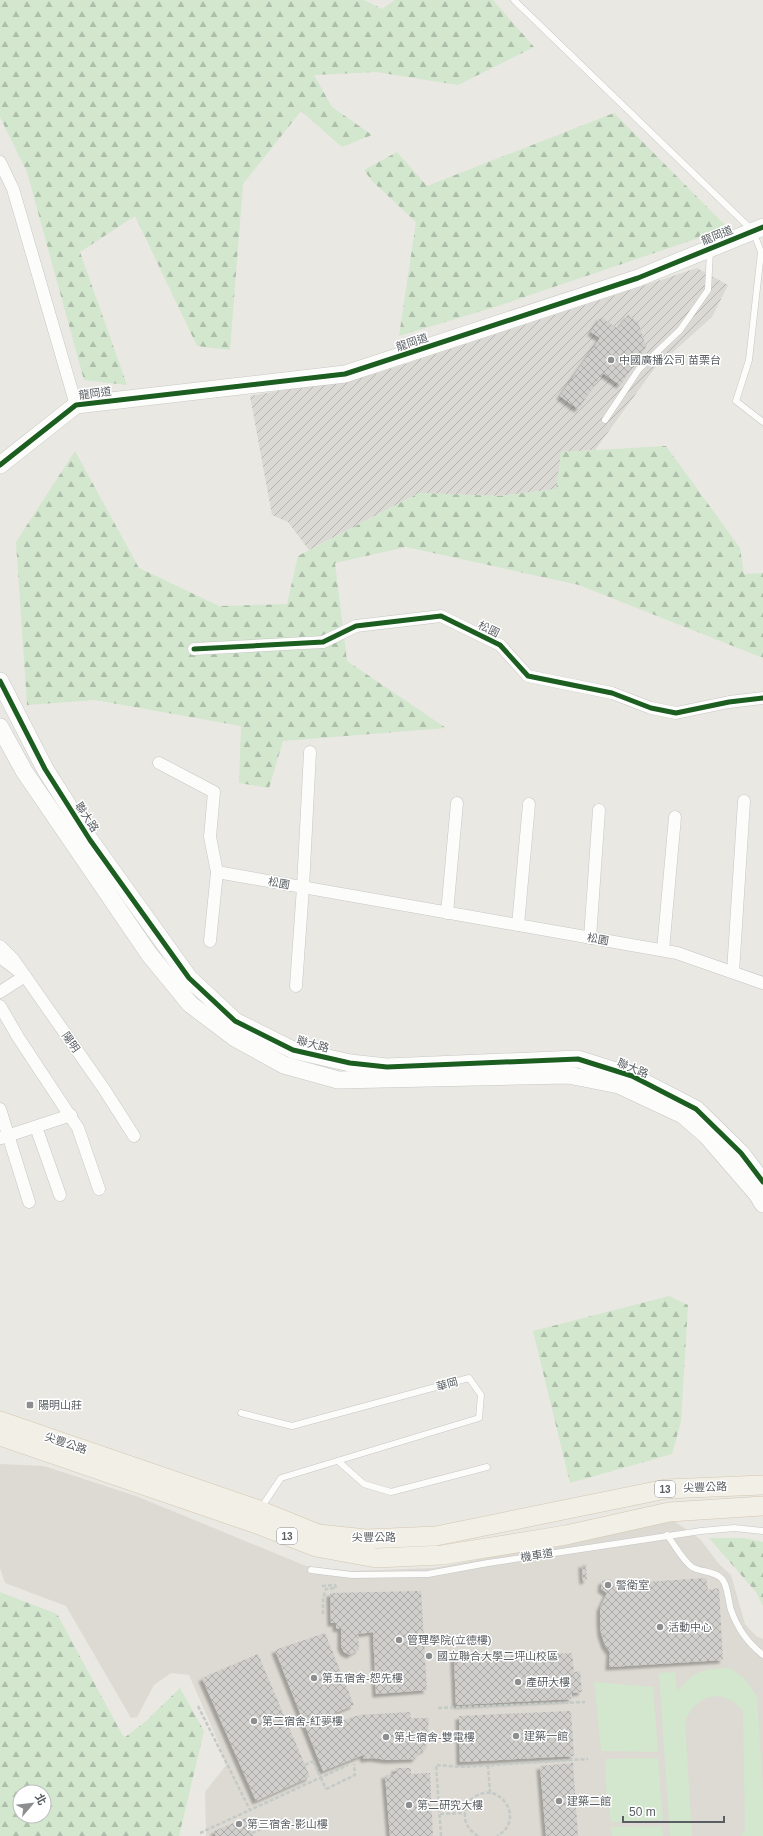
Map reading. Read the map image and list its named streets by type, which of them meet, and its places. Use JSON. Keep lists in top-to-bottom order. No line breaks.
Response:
{"streets":{"main road":["尖豐公路","13"],"street":["龍岡道","松園","聯大路","陽明"],"lane":["華岡","機車道"]},"crossings":[["華岡","尖豐公路"]],"places":{"other":["中國廣播公司 苗栗台","警衛室","活動中心","管理學院(立德樓)","國立聯合大學二坪山校區","第五宿舍-恕先樓","產研大樓","第二宿舍-紅夢樓","建築一館","第七宿舍-雙電樓","建築二館","第二研究大樓","第三宿舍-影山樓"],"transit":["陽明山莊"]},"scale_bar":"50 m","north":"top right"}
